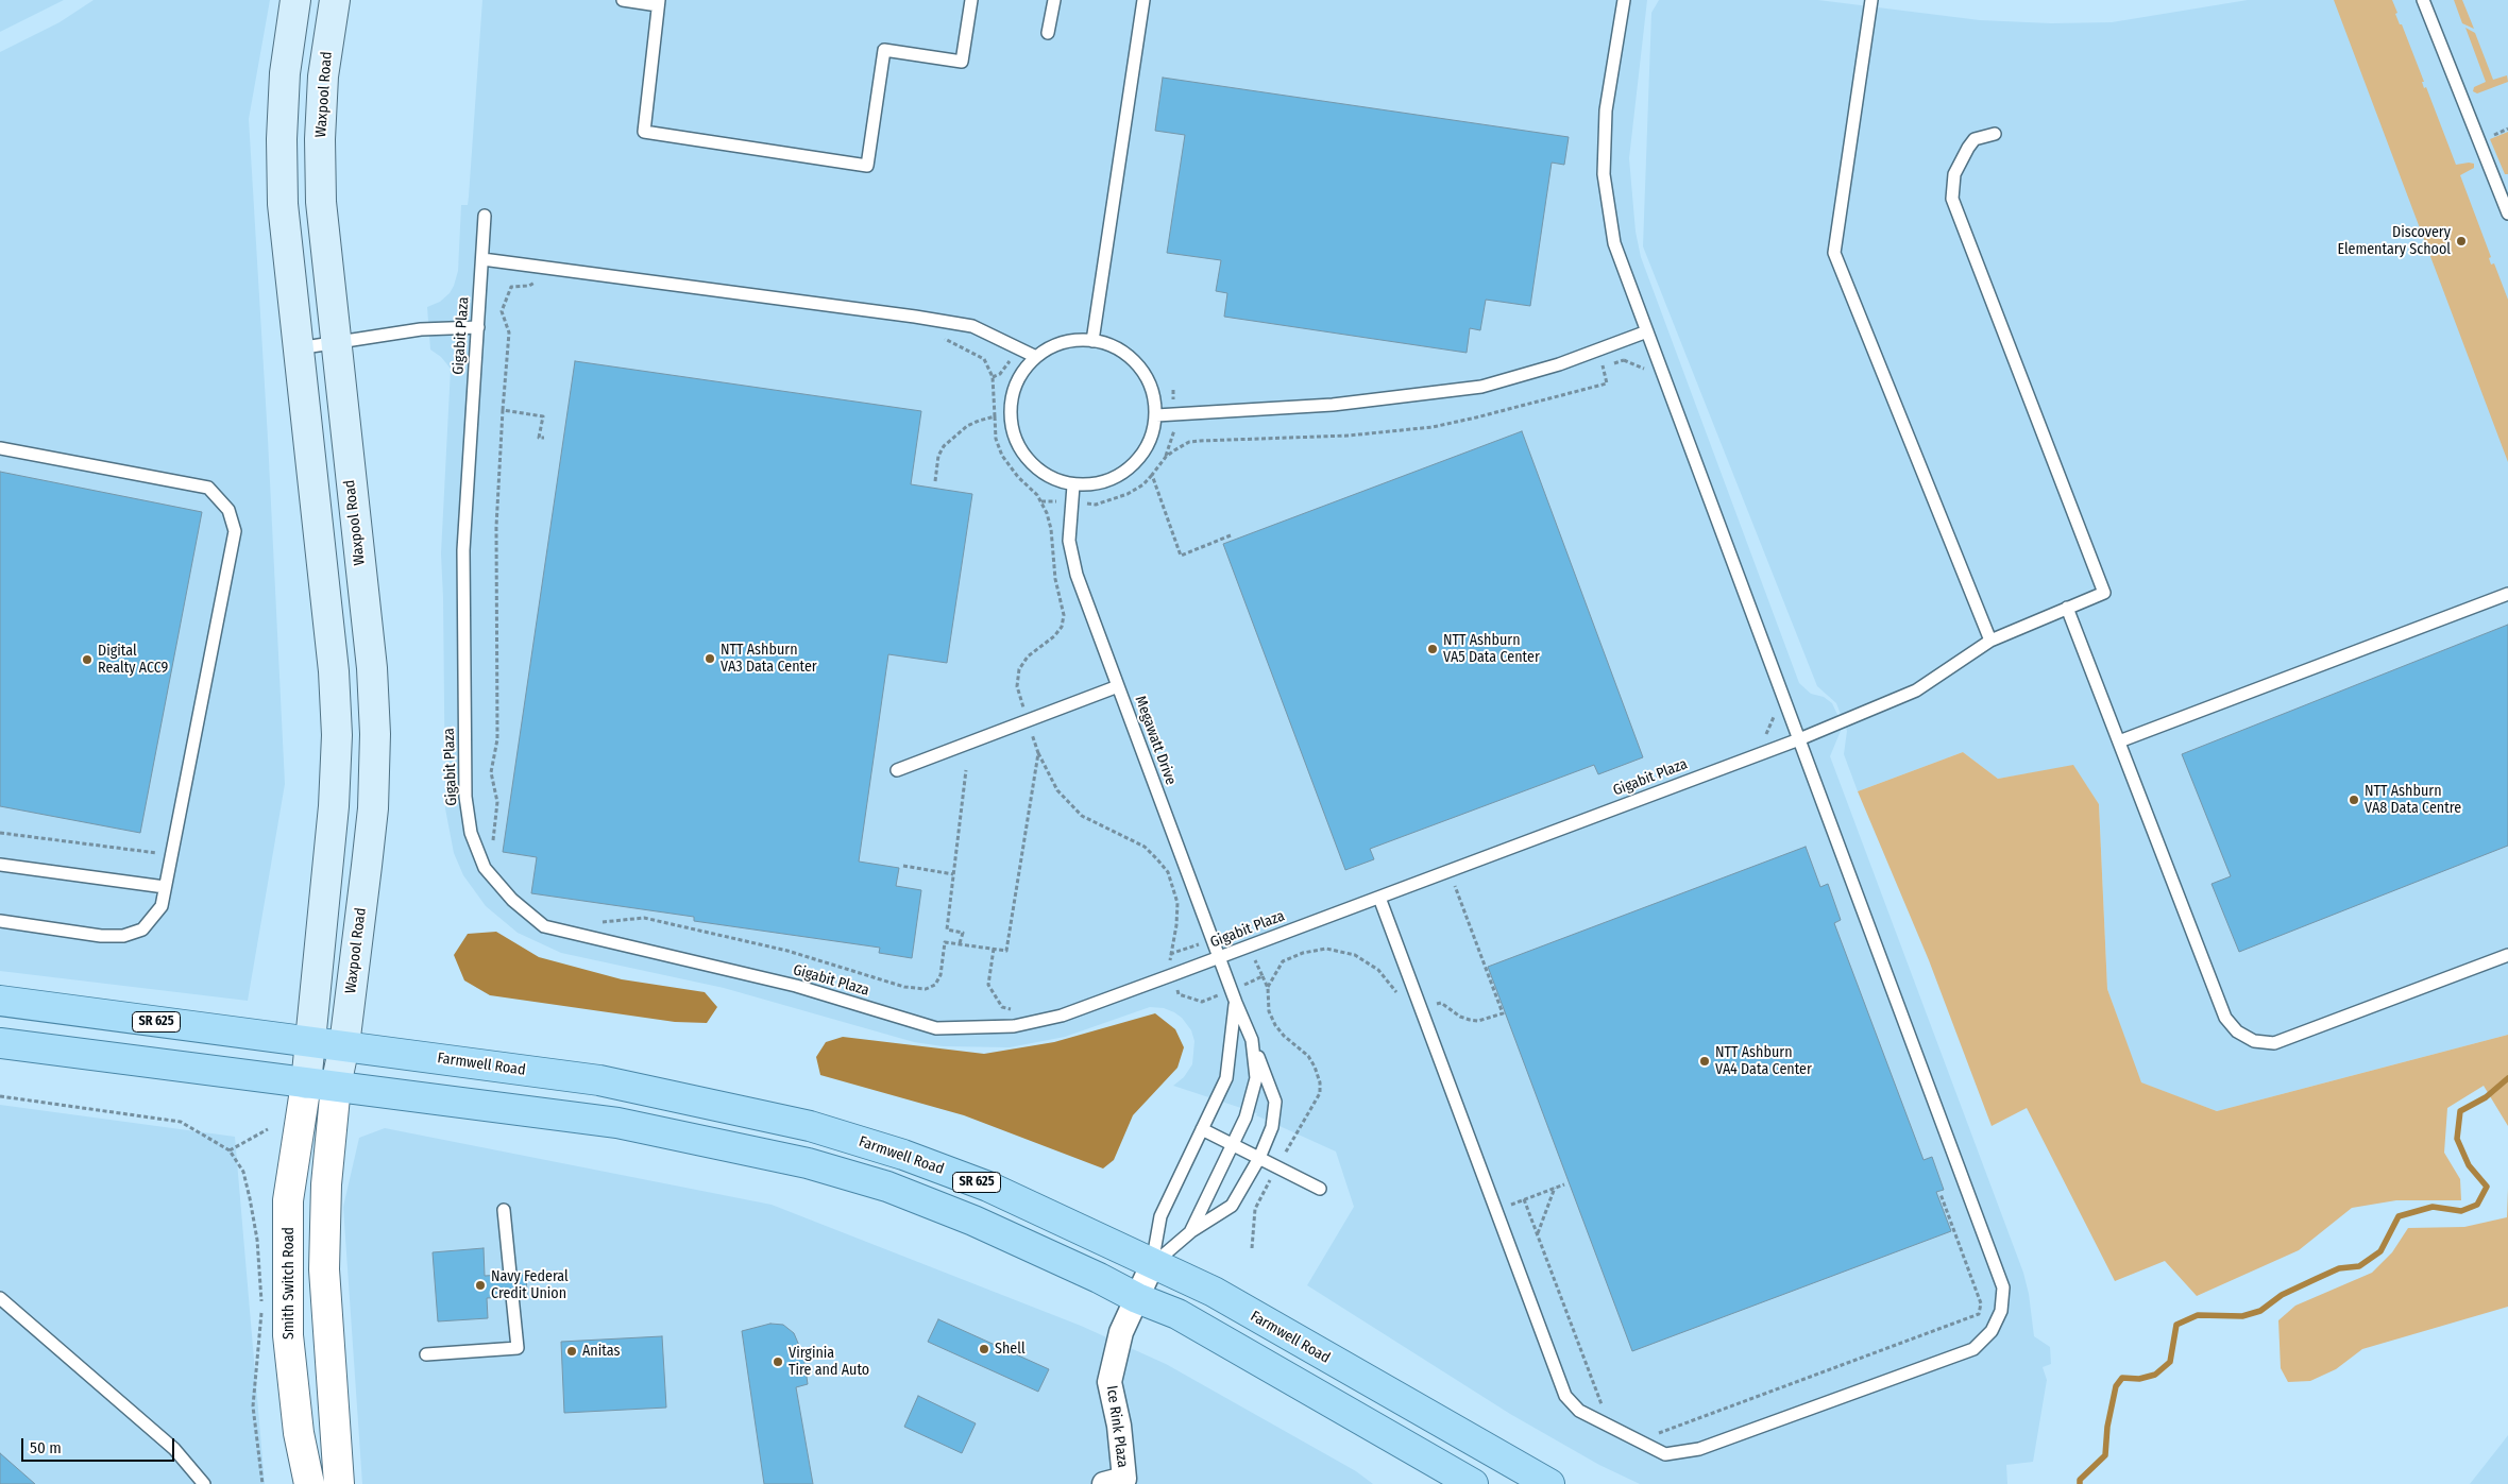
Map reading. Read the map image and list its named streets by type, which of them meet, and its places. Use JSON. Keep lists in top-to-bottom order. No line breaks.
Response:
{"streets":{"main road":["Waxpool Road","SR 625","Farmwell Road"],"street":["Smith Switch Road","Ice Rink Plaza"],"lane":["Gigabit Plaza","Megawatt Drive"]},"crossings":[["Waxpool Road","SR 625"],["Waxpool Road","Farmwell Road"],["Gigabit Plaza","Megawatt Drive"],["SR 625","Farmwell Road"],["SR 625","Smith Switch Road"],["SR 625","Ice Rink Plaza"],["Farmwell Road","Ice Rink Plaza"]],"places":["Discovery Elementary School","NTT Ashburn VA5 Data Center","NTT Ashburn VA3 Data Center","Digital Realty ACC9","NTT Ashburn VA8 Data Centre","NTT Ashburn VA4 Data Center","Navy Federal Credit Union","Shell","Anitas","Virginia Tire and Auto"],"scale_bar":"50 m"}
